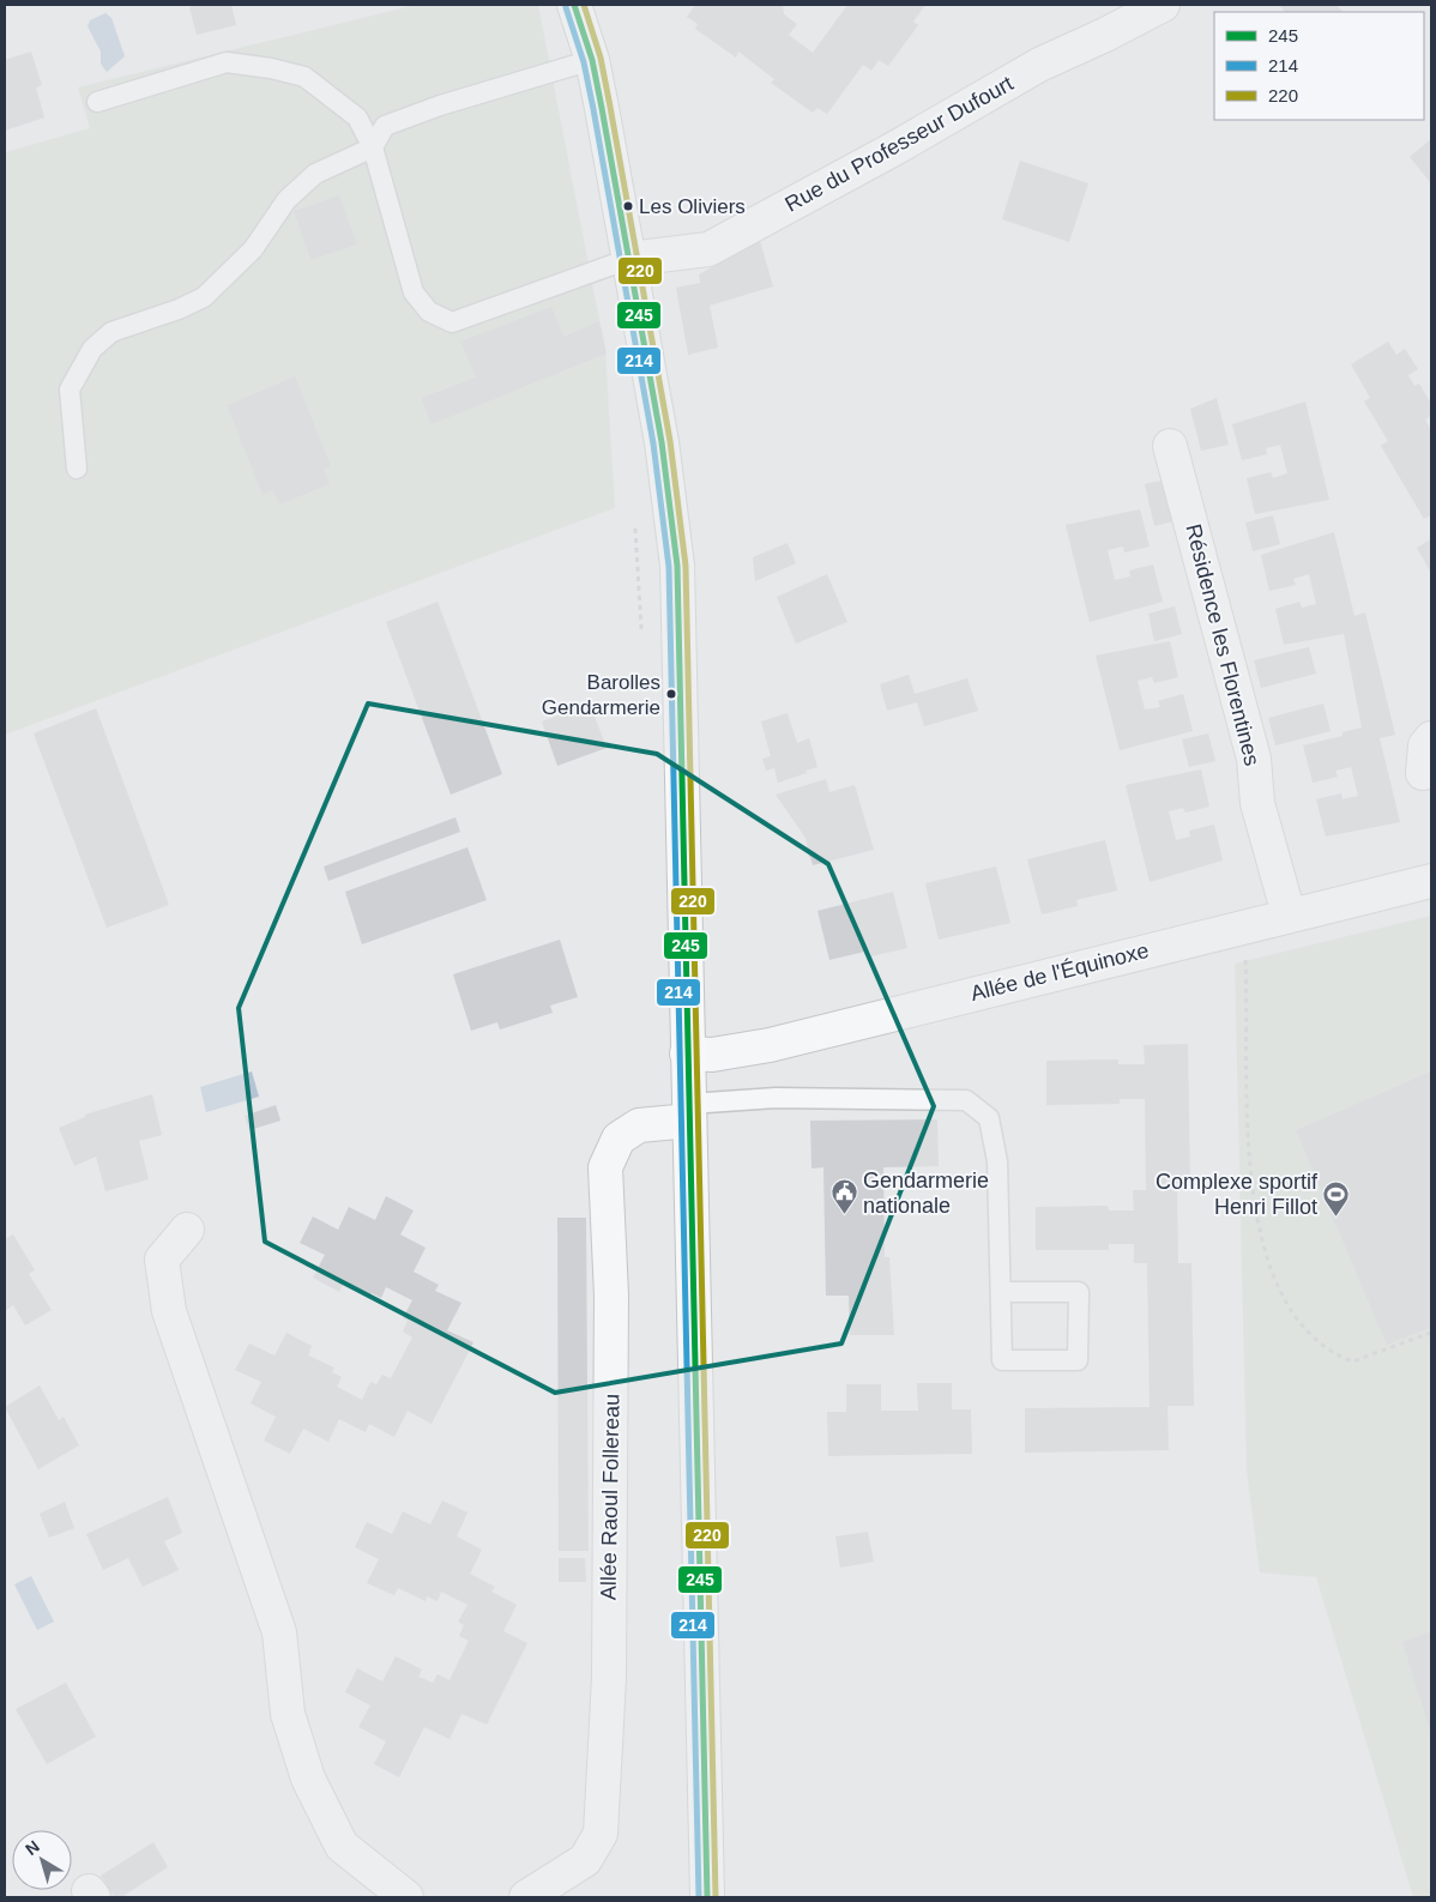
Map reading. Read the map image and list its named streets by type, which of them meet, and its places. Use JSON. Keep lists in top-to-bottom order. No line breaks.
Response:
{"streets":{"street":["Rue du Professeur Dufourt","Résidence les Florentines","Allée de l'Équinoxe","Allée Raoul Follereau"]},"crossings":[["Résidence les Florentines","Allée de l'Équinoxe"]],"places":{"other":["Les Oliviers","Barolles Gendarmerie"],"public building":["Gendarmerie nationale"],"sports":["Complexe sportif Henri Fillot"]},"lines":["transit line 245","transit line 220","transit line 214"],"legend":["245","214","220"],"north":"top left"}
